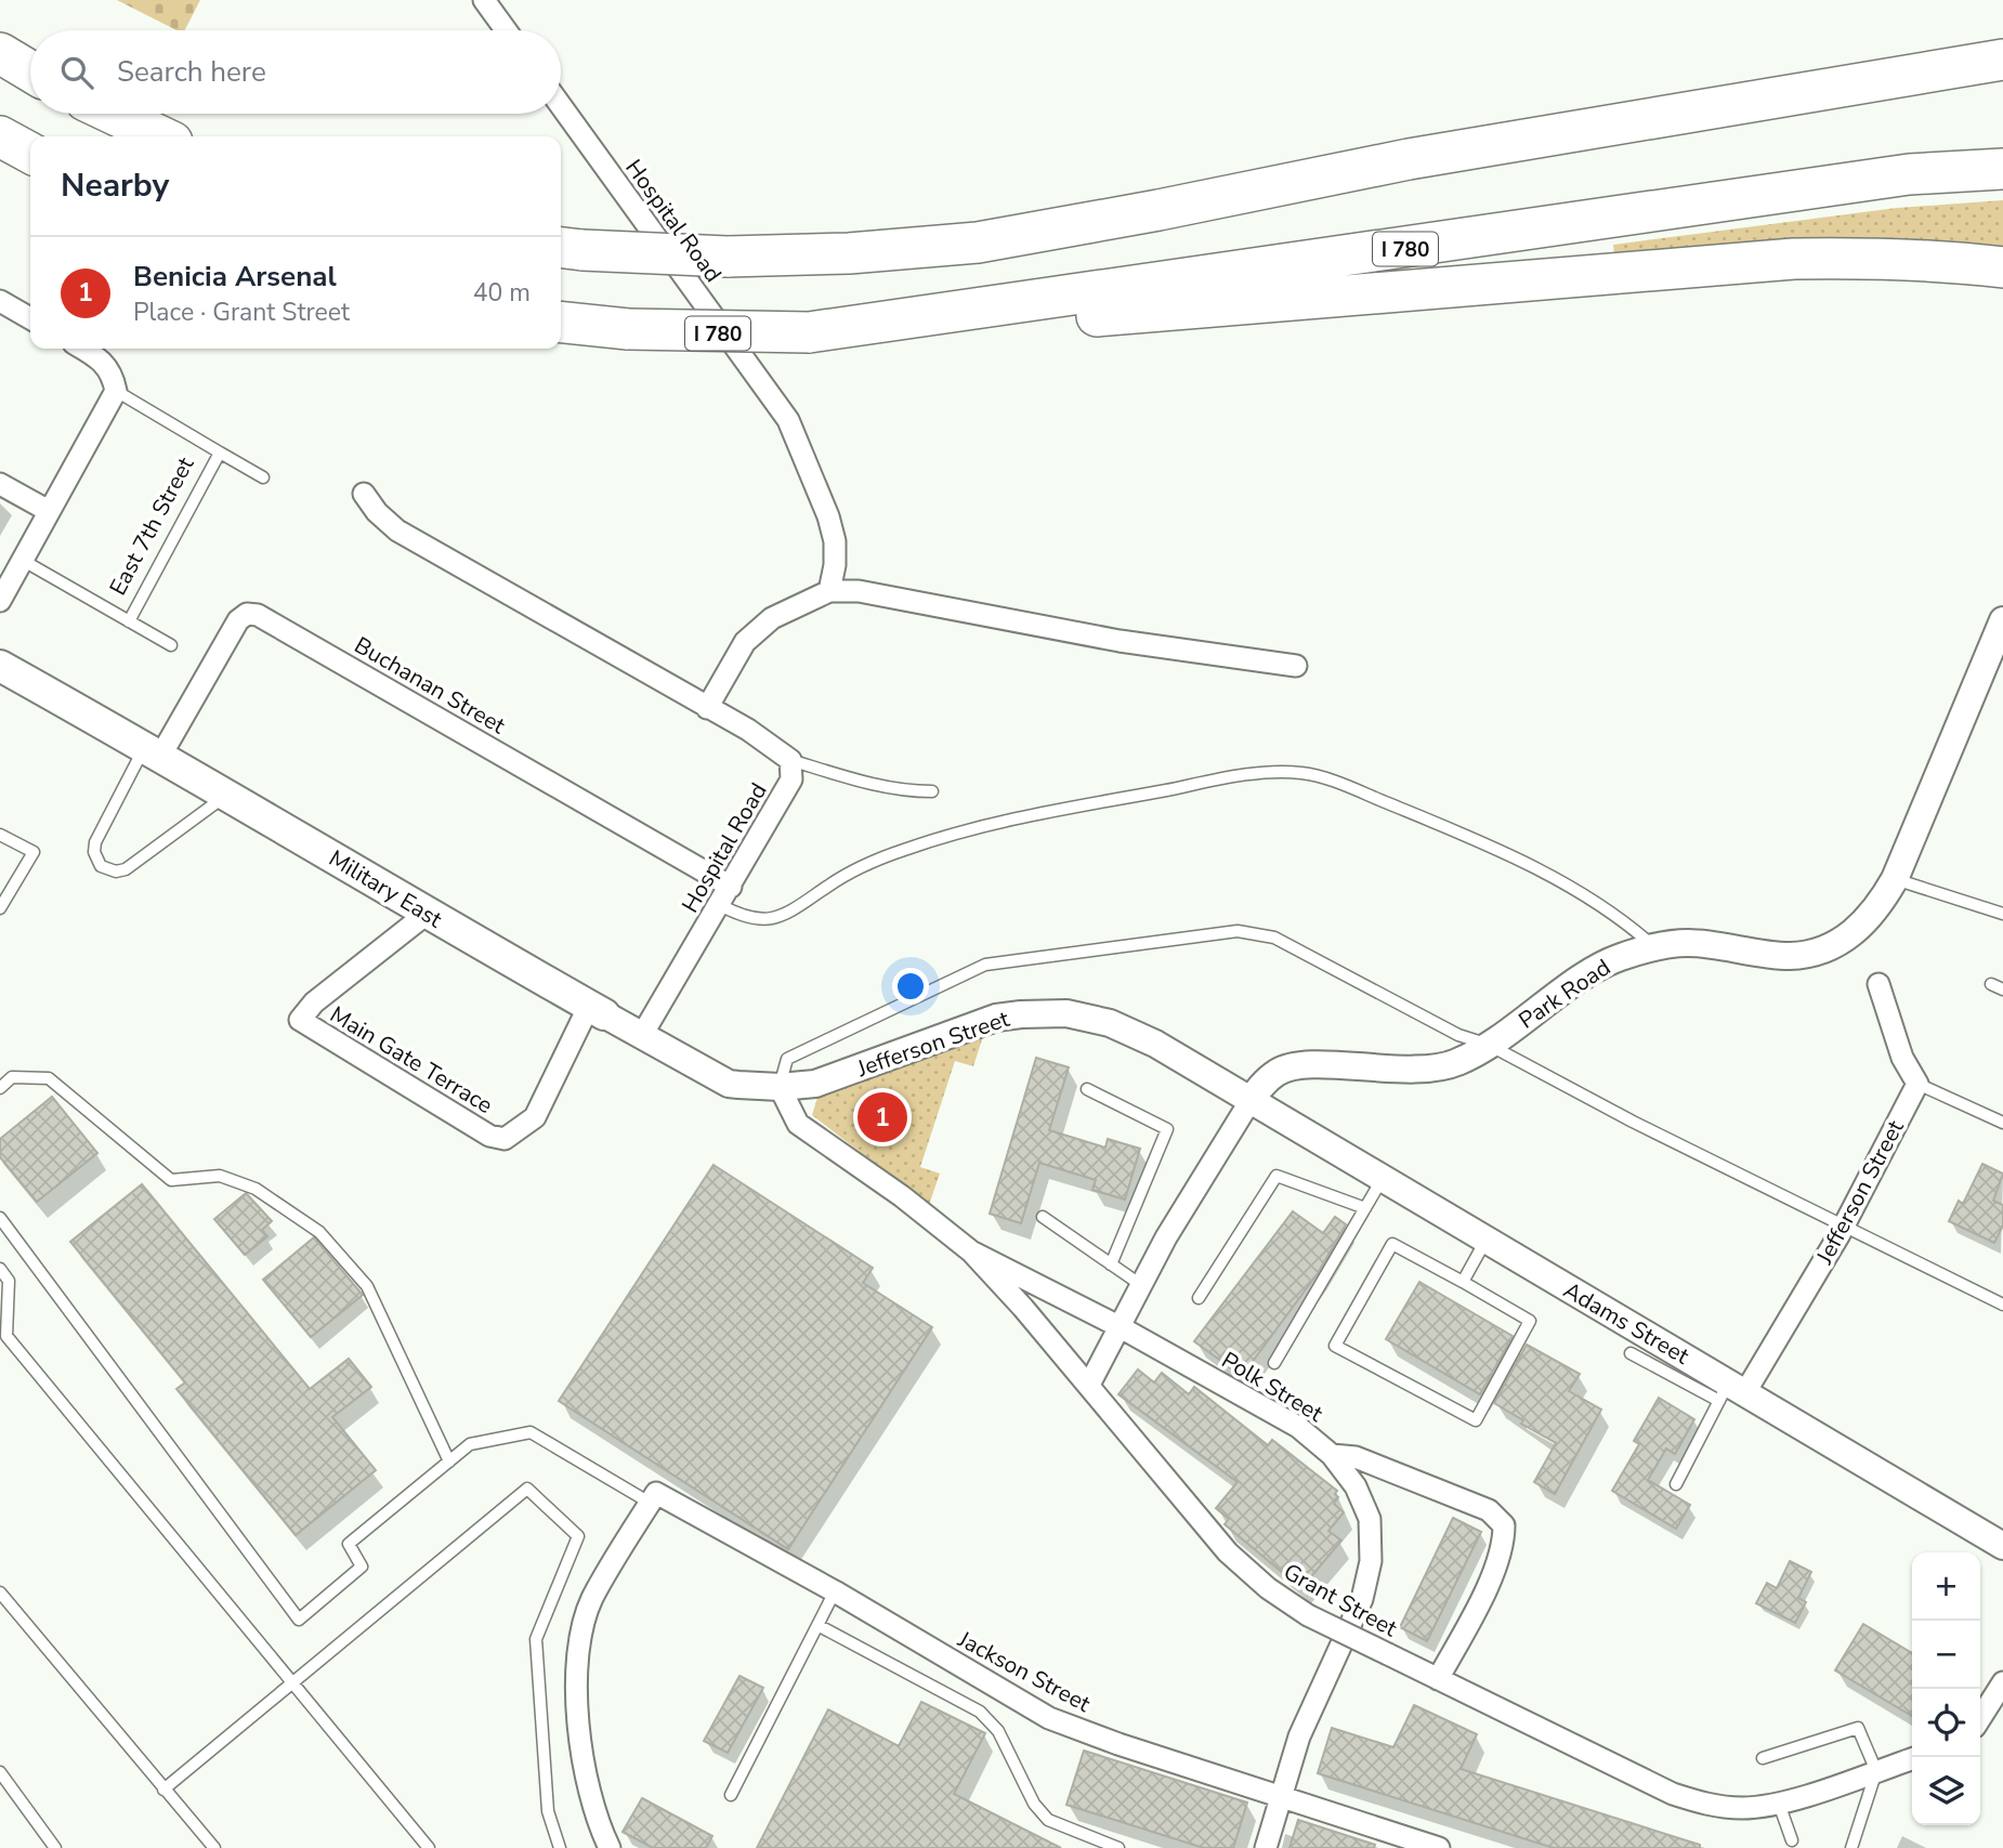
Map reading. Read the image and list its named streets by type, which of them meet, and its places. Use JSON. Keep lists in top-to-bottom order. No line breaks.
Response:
{"streets":{"highway":["I 780"],"main road":["Military East"],"street":["Hospital Road","Buchanan Street","Park Road","Jefferson Street","Main Gate Terrace","Adams Street","Polk Street","Grant Street","Jackson Street"],"lane":["East 7th Street"]},"crossings":[["Hospital Road","Buchanan Street"],["Hospital Road","Military East"],["Buchanan Street","Military East"],["Military East","Jefferson Street"],["Military East","Main Gate Terrace"],["Military East","Grant Street"],["Park Road","Jefferson Street"],["Park Road","Adams Street"],["Park Road","Polk Street"],["Park Road","Grant Street"],["Jefferson Street","Adams Street"],["Jefferson Street","Grant Street"],["Polk Street","Grant Street"],["Polk Street","Jackson Street"]],"page":{"search":"Search here","heading":"Nearby","list":[{"mark":"1","name":"Benicia Arsenal","note":"Place · Grant Street","value":"40 m"}],"pins":"1","map_buttons":["+","−"]}}
